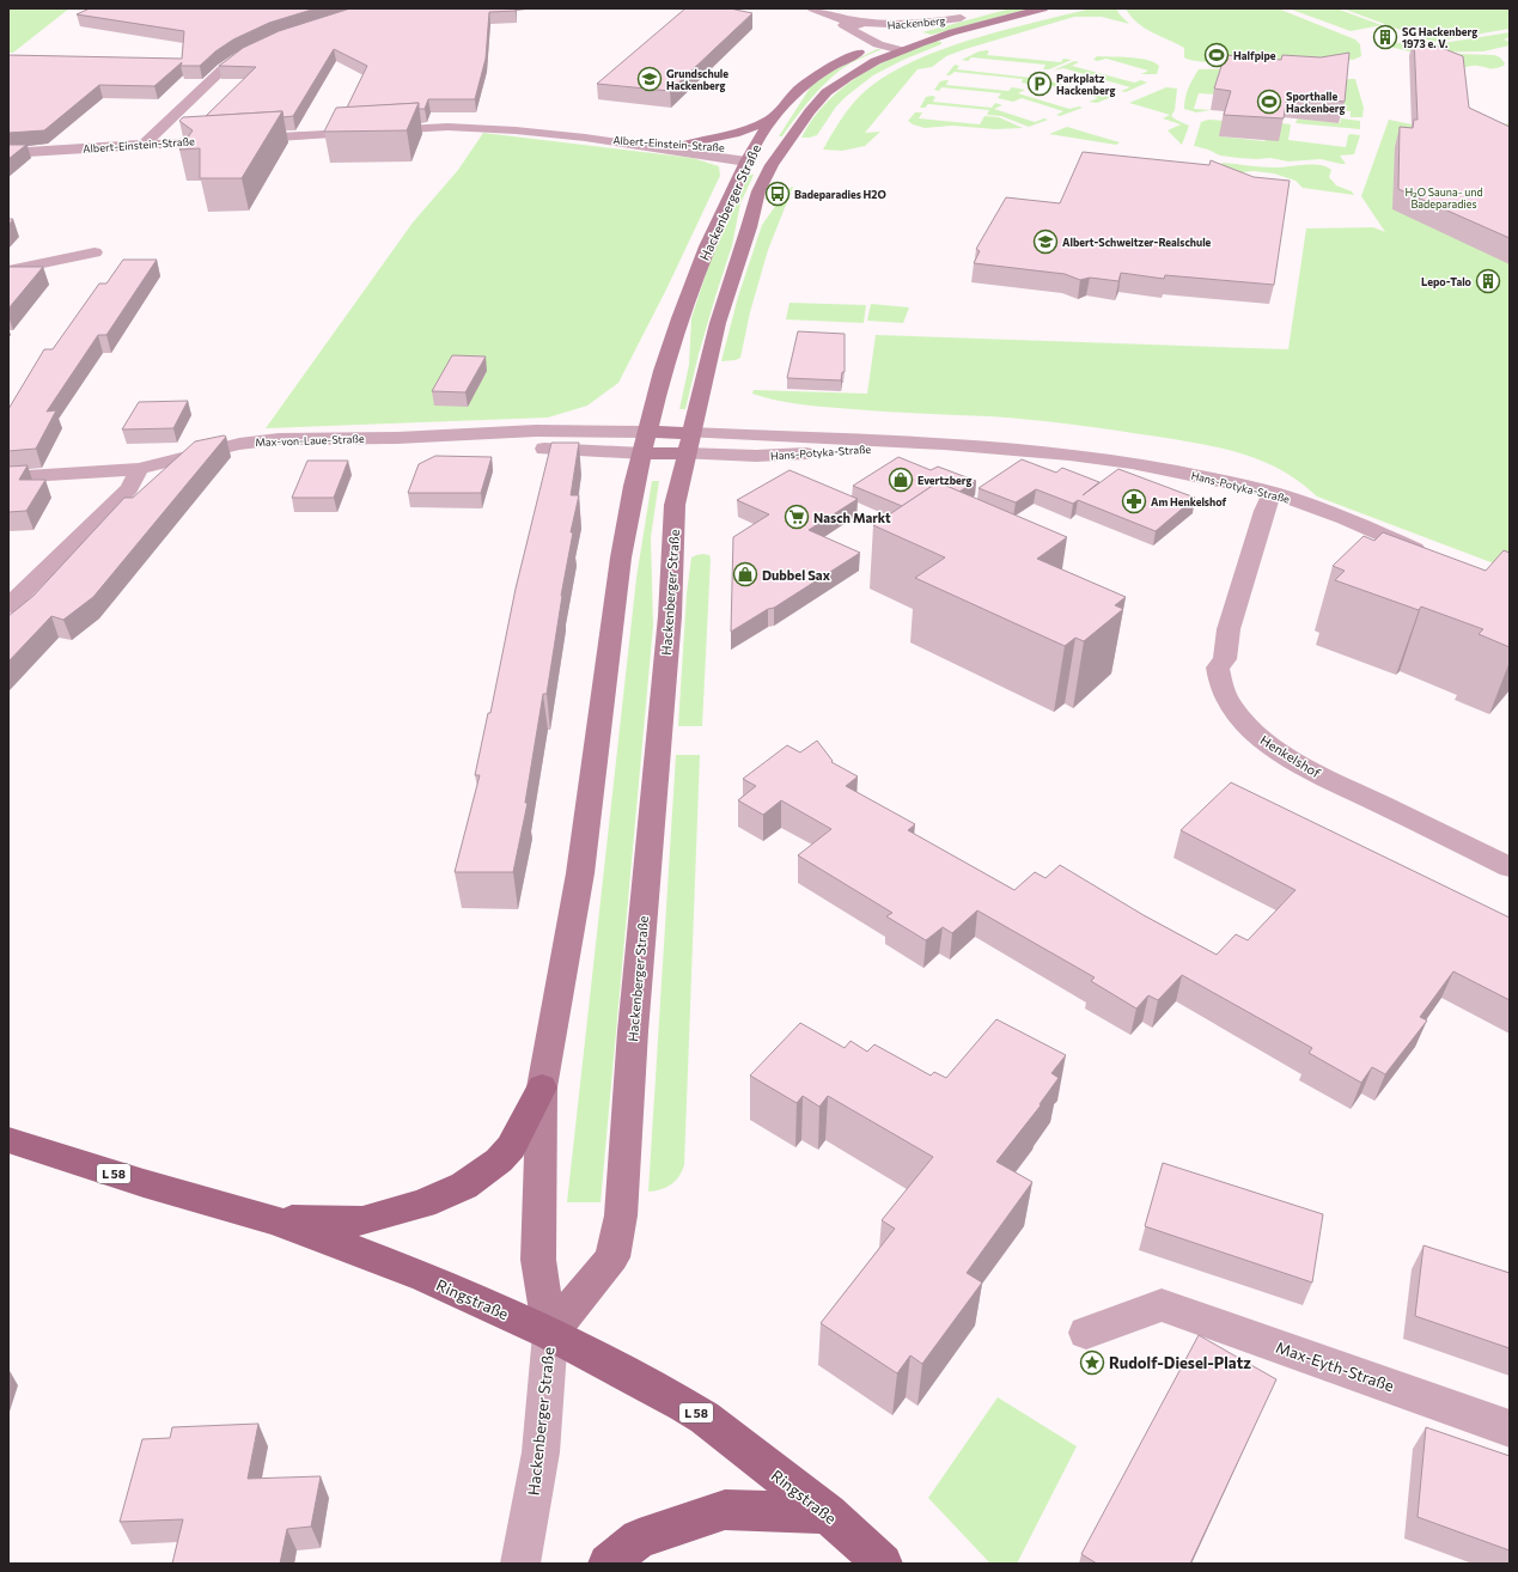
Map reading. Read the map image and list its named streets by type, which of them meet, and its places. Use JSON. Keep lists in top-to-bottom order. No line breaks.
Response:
{"streets":{"main road":["L 58","Ringstraße"],"street":["Hackenberg","Albert-Einstein-Straße","Hackenberger Straße","Max-von-Laue-Straße","Hans-Potyka-Straße","Henkelshof","Max-Eyth-Straße"]},"crossings":[["Hackenberg","Hackenberger Straße"],["Albert-Einstein-Straße","Hackenberger Straße"],["Hackenberger Straße","Max-von-Laue-Straße"],["Hackenberger Straße","Hans-Potyka-Straße"],["Hackenberger Straße","Ringstraße"],["Hans-Potyka-Straße","Henkelshof"]],"parks":["H₂O Sauna- und Badeparadies"],"places":{"building":["SG Hackenberg 1973 e. V.","Lepo-Talo"],"sports":["Halfpipe","Sporthalle Hackenberg"],"school or university":["Grundschule Hackenberg","Albert-Schweitzer-Realschule"],"parking":["Parkplatz Hackenberg"],"bus stop":["Badeparadies H2O"],"shop":["Evertzberg","Dubbel Sax"],"pharmacy":["Am Henkelshof"],"supermarket":["Nasch Markt"],"place":["Rudolf-Diesel-Platz"]}}
